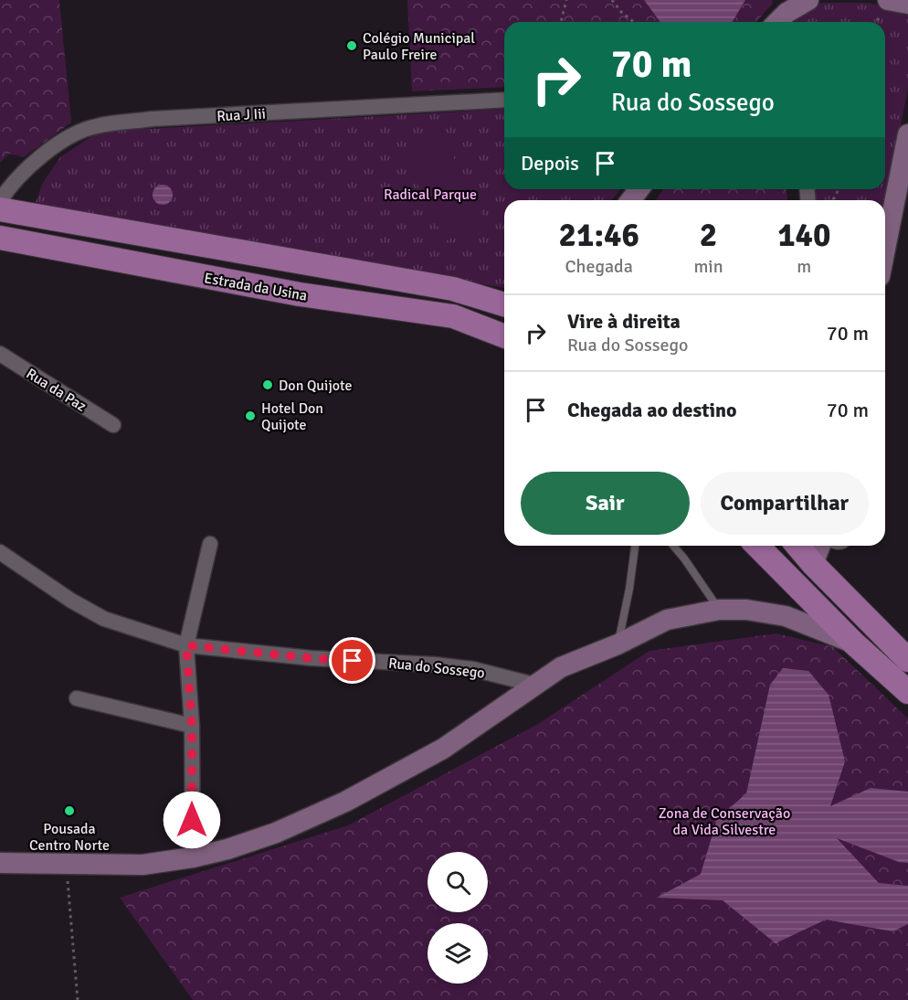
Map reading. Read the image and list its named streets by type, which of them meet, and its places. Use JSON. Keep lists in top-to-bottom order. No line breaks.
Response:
{"streets":{"main road":["Estrada da Usina"],"street":["Rua J Iii","Rua da Paz","Rua do Sossego"]},"parks":["Radical Parque","Zona de Conservação da Vida Silvestre"],"places":["Colégio Municipal Paulo Freire","Don Quijote","Hotel Don Quijote","Pousada Centro Norte"],"page":{"turn":["70 m","Rua do Sossego"],"then":"Depois","eta":["21:46","Chegada","2","min","140","m"],"list":[{"name":"Vire à direita","note":"Rua do Sossego","value":"70 m"},{"name":"Chegada ao destino","value":"70 m"}],"buttons":["Sair","Compartilhar"]}}
